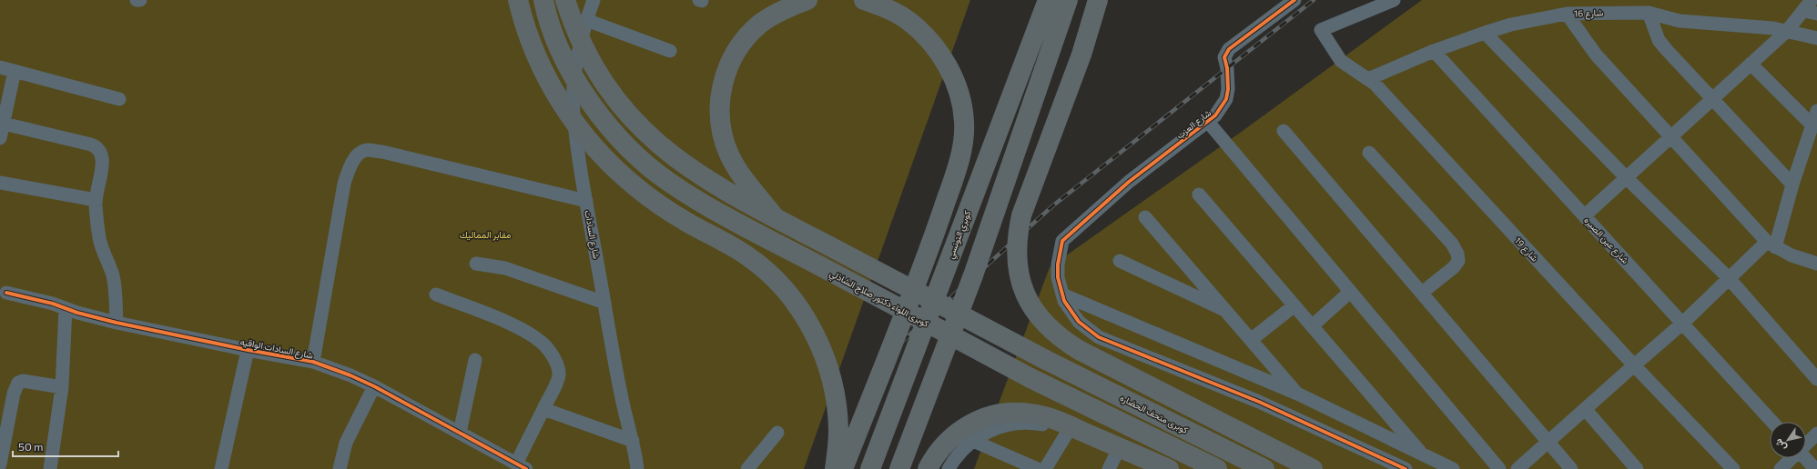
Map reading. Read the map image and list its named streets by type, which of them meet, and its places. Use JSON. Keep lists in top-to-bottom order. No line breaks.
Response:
{"streets":{"highway":["كوبري التونسي","كوبرى اللواء دكتور صلاح الشاذلي","كوبرى متحف الحضاره"],"street":["شارع 16","شارع العزب","شارع السادات","شارع عين الصيره","شارع 19","شارع السادات الواقيه"]},"crossings":[["شارع 16","شارع عين الصيره"],["شارع 16","شارع 19"]],"parks":["مقابر المماليك"],"scale_bar":"50 m","north":"bottom left"}
